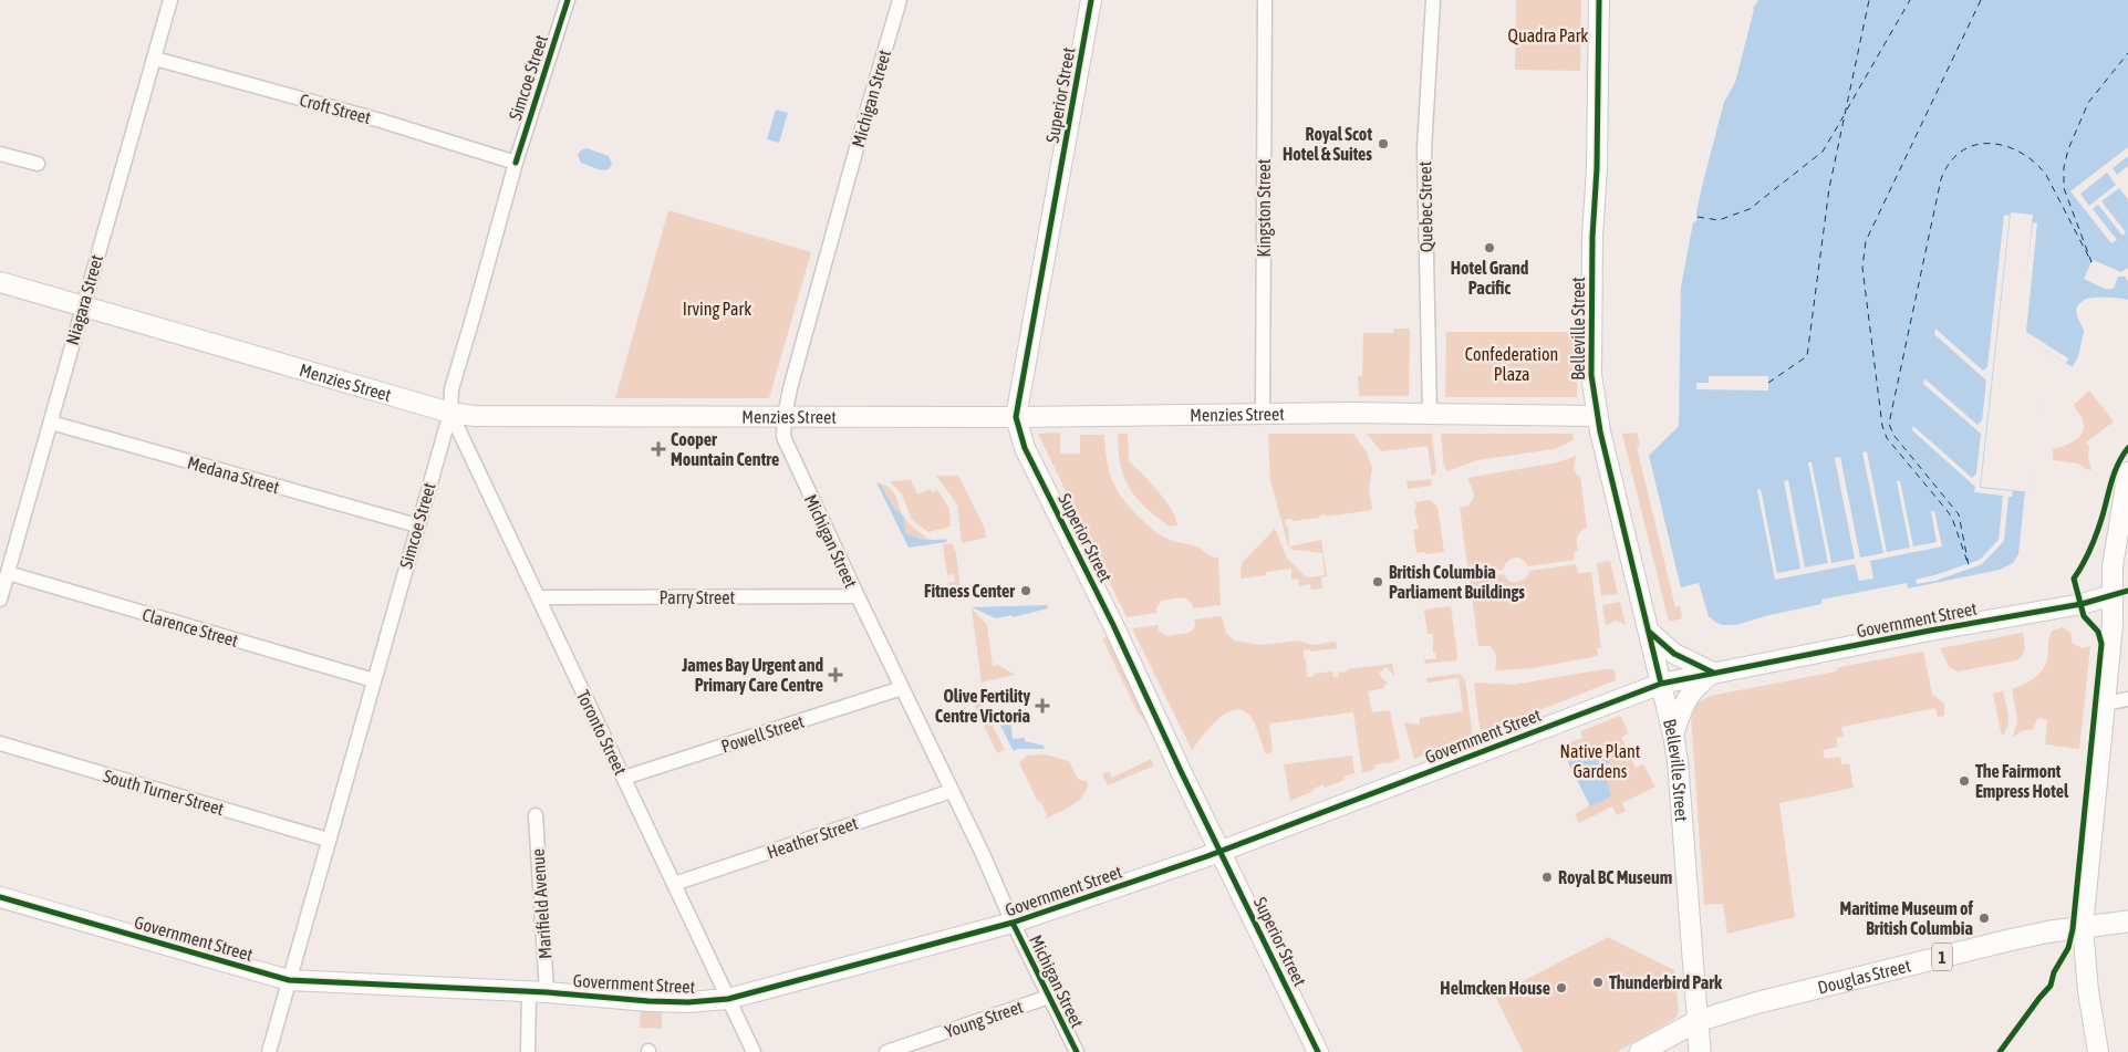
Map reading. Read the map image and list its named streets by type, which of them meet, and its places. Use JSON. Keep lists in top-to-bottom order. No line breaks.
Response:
{"streets":{"main road":["Belleville Street","1","Douglas Street"],"street":["Simcoe Street","Superior Street","Michigan Street","Croft Street","Quebec Street","Kingston Street","Niagara Street","Menzies Street","Medana Street","Parry Street","Government Street","Clarence Street","Toronto Street","Powell Street","South Turner Street","Heather Street","Marifield Avenue","Young Street"]},"crossings":[["Simcoe Street","Croft Street"],["Simcoe Street","Menzies Street"],["Simcoe Street","Medana Street"],["Simcoe Street","Government Street"],["Simcoe Street","Clarence Street"],["Simcoe Street","Toronto Street"],["Simcoe Street","South Turner Street"],["Superior Street","Menzies Street"],["Superior Street","Government Street"],["Michigan Street","Menzies Street"],["Michigan Street","Parry Street"],["Michigan Street","Government Street"],["Michigan Street","Powell Street"],["Michigan Street","Heather Street"],["Michigan Street","Young Street"],["Croft Street","Niagara Street"],["Quebec Street","Menzies Street"],["Kingston Street","Menzies Street"],["Niagara Street","Menzies Street"],["Niagara Street","Medana Street"],["Niagara Street","Clarence Street"],["Belleville Street","Menzies Street"],["Belleville Street","Government Street"],["Belleville Street","Douglas Street"],["Menzies Street","Toronto Street"],["Parry Street","Toronto Street"],["Government Street","Toronto Street"],["Government Street","Marifield Avenue"],["Toronto Street","Powell Street"],["Toronto Street","Heather Street"]],"parks":["Quadra Park","Irving Park","Confederation Plaza","Native Plant Gardens"],"places":{"other":["Royal Scot Hotel & Suites","Hotel Grand Pacific","British Columbia Parliament Buildings","Fitness Center","The Fairmont Empress Hotel","Royal BC Museum","Maritime Museum of British Columbia","Thunderbird Park","Helmcken House"],"health":["Cooper Mountain Centre","James Bay Urgent and Primary Care Centre","Olive Fertility Centre Victoria"]}}
